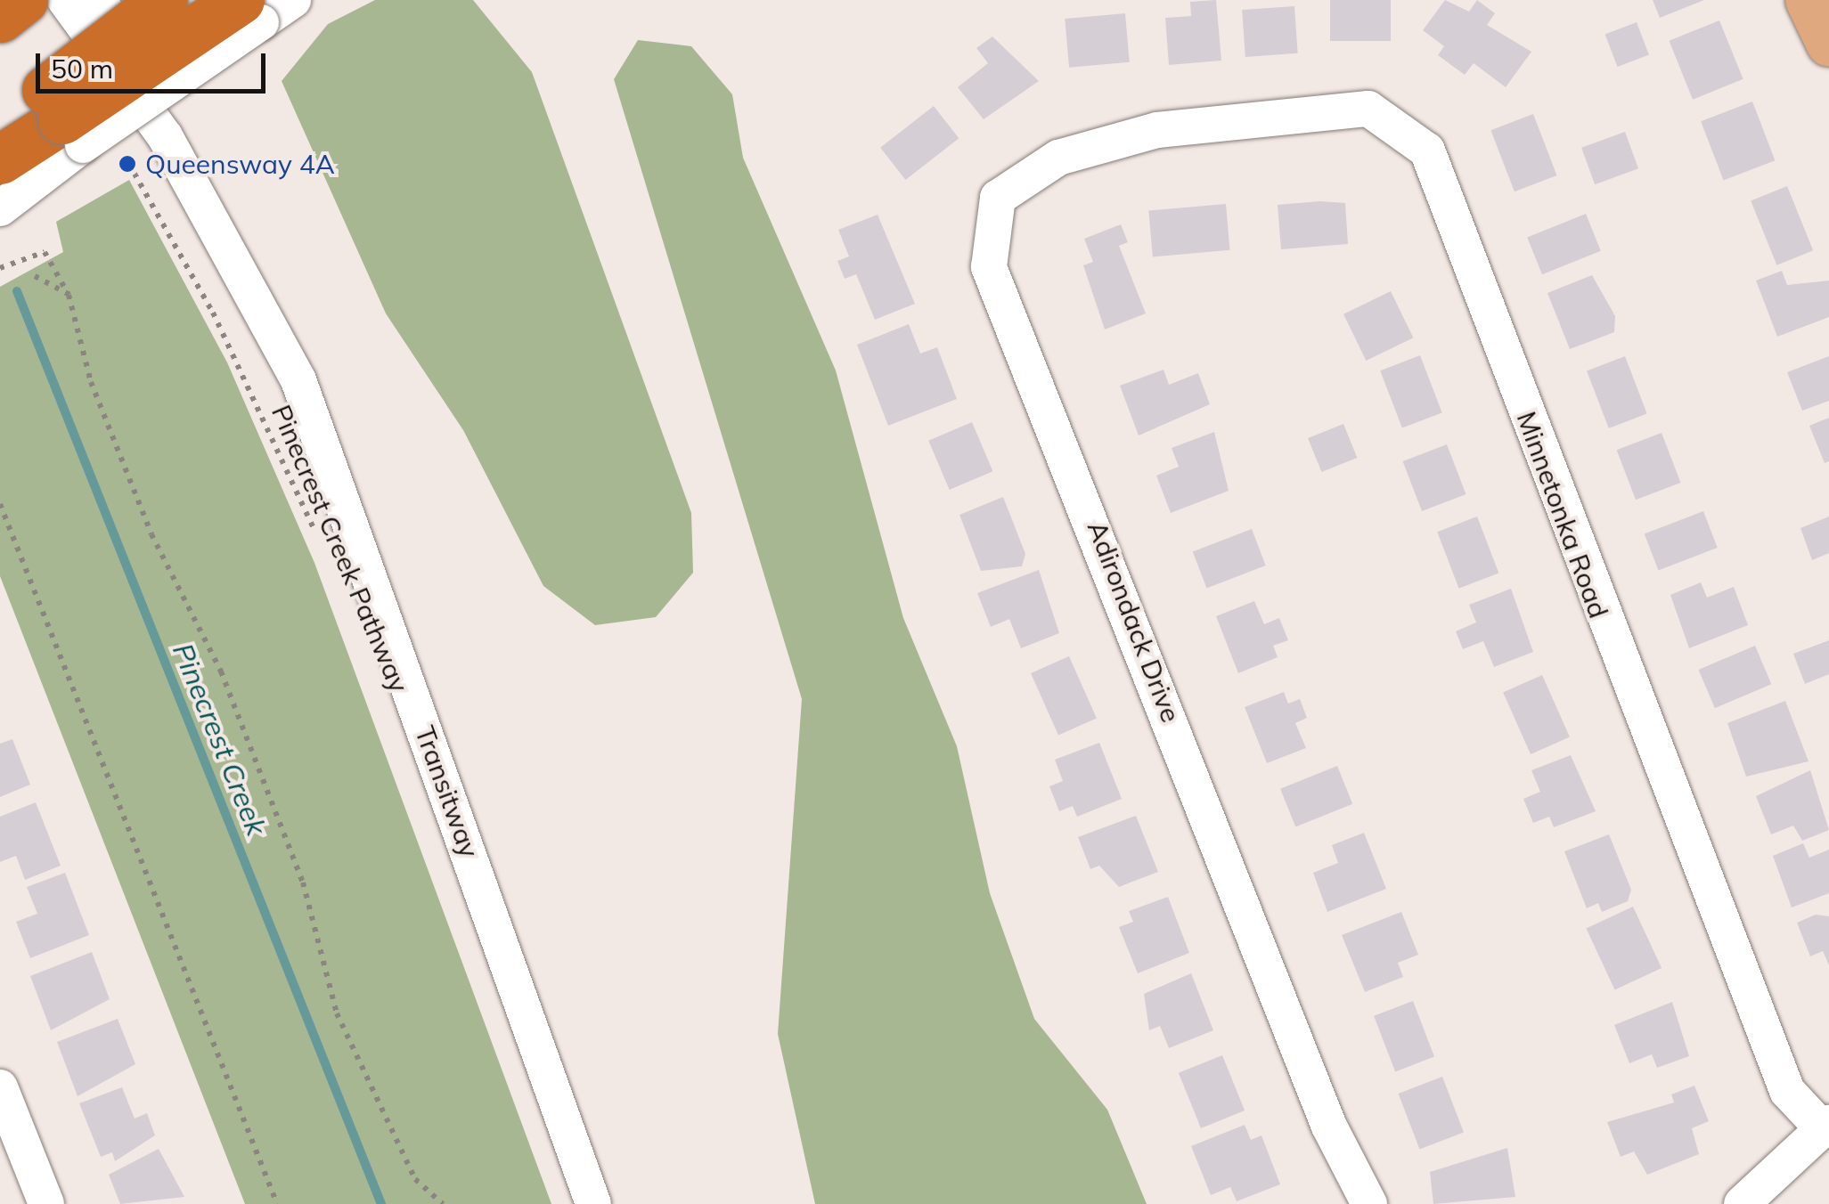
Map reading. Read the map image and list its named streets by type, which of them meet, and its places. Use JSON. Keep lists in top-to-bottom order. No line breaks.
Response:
{"streets":{"street":["Minnetonka Road","Adirondack Drive","Transitway"],"path":["Pinecrest Creek Pathway"]},"crossings":[["Minnetonka Road","Adirondack Drive"]],"water":["Pinecrest Creek"],"places":["Queensway 4A"],"scale_bar":"50 m"}
